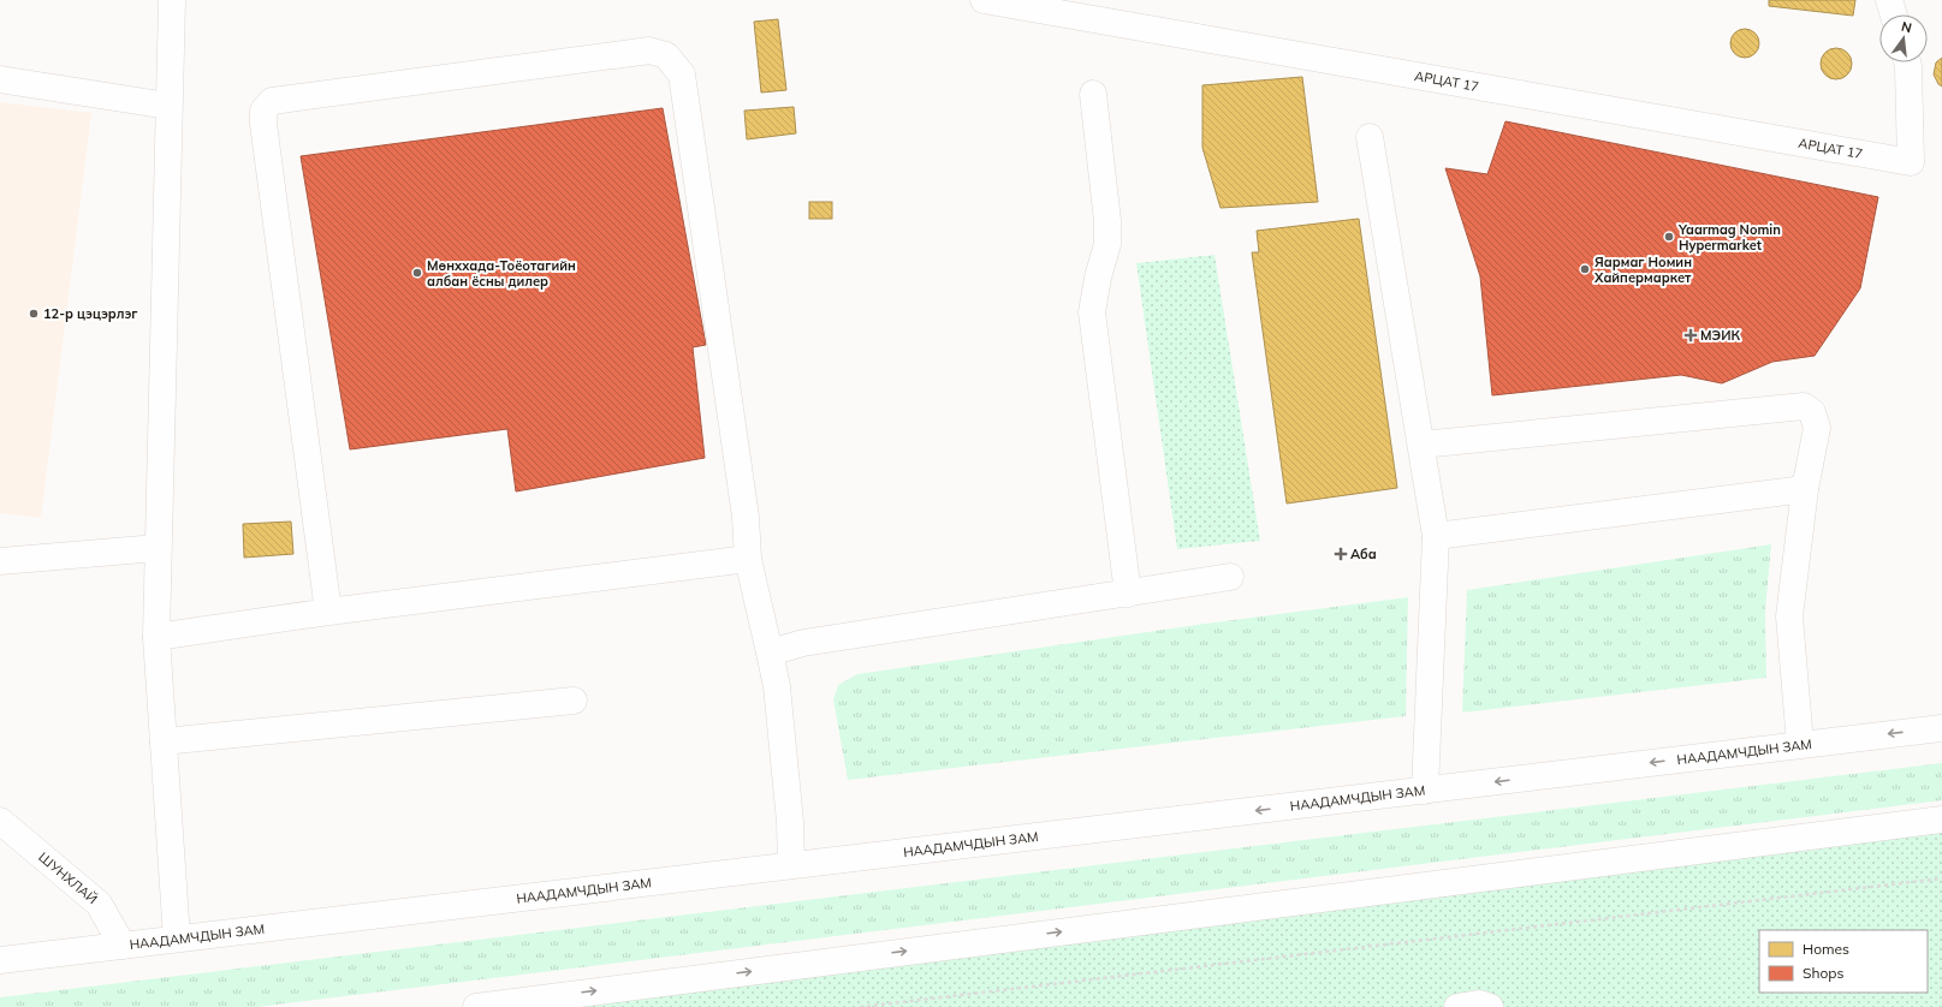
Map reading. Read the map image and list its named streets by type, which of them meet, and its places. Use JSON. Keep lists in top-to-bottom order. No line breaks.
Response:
{"streets":{"main road":["АРЦАТ 17","НААДАМЧДЫН ЗАМ","ШУНХЛАЙ"]},"crossings":[["НААДАМЧДЫН ЗАМ","ШУНХЛАЙ"]],"places":{"other":["Yaarmag Nomin Hypermarket","Яармаг Номин Хайпермаркет","Мөнххада-Тоёотагийн албан ёсны дилер","12-р цэцэрлэг"],"health":["МЭИК","Аба"]},"legend":["Homes","Shops"],"north":"top"}
